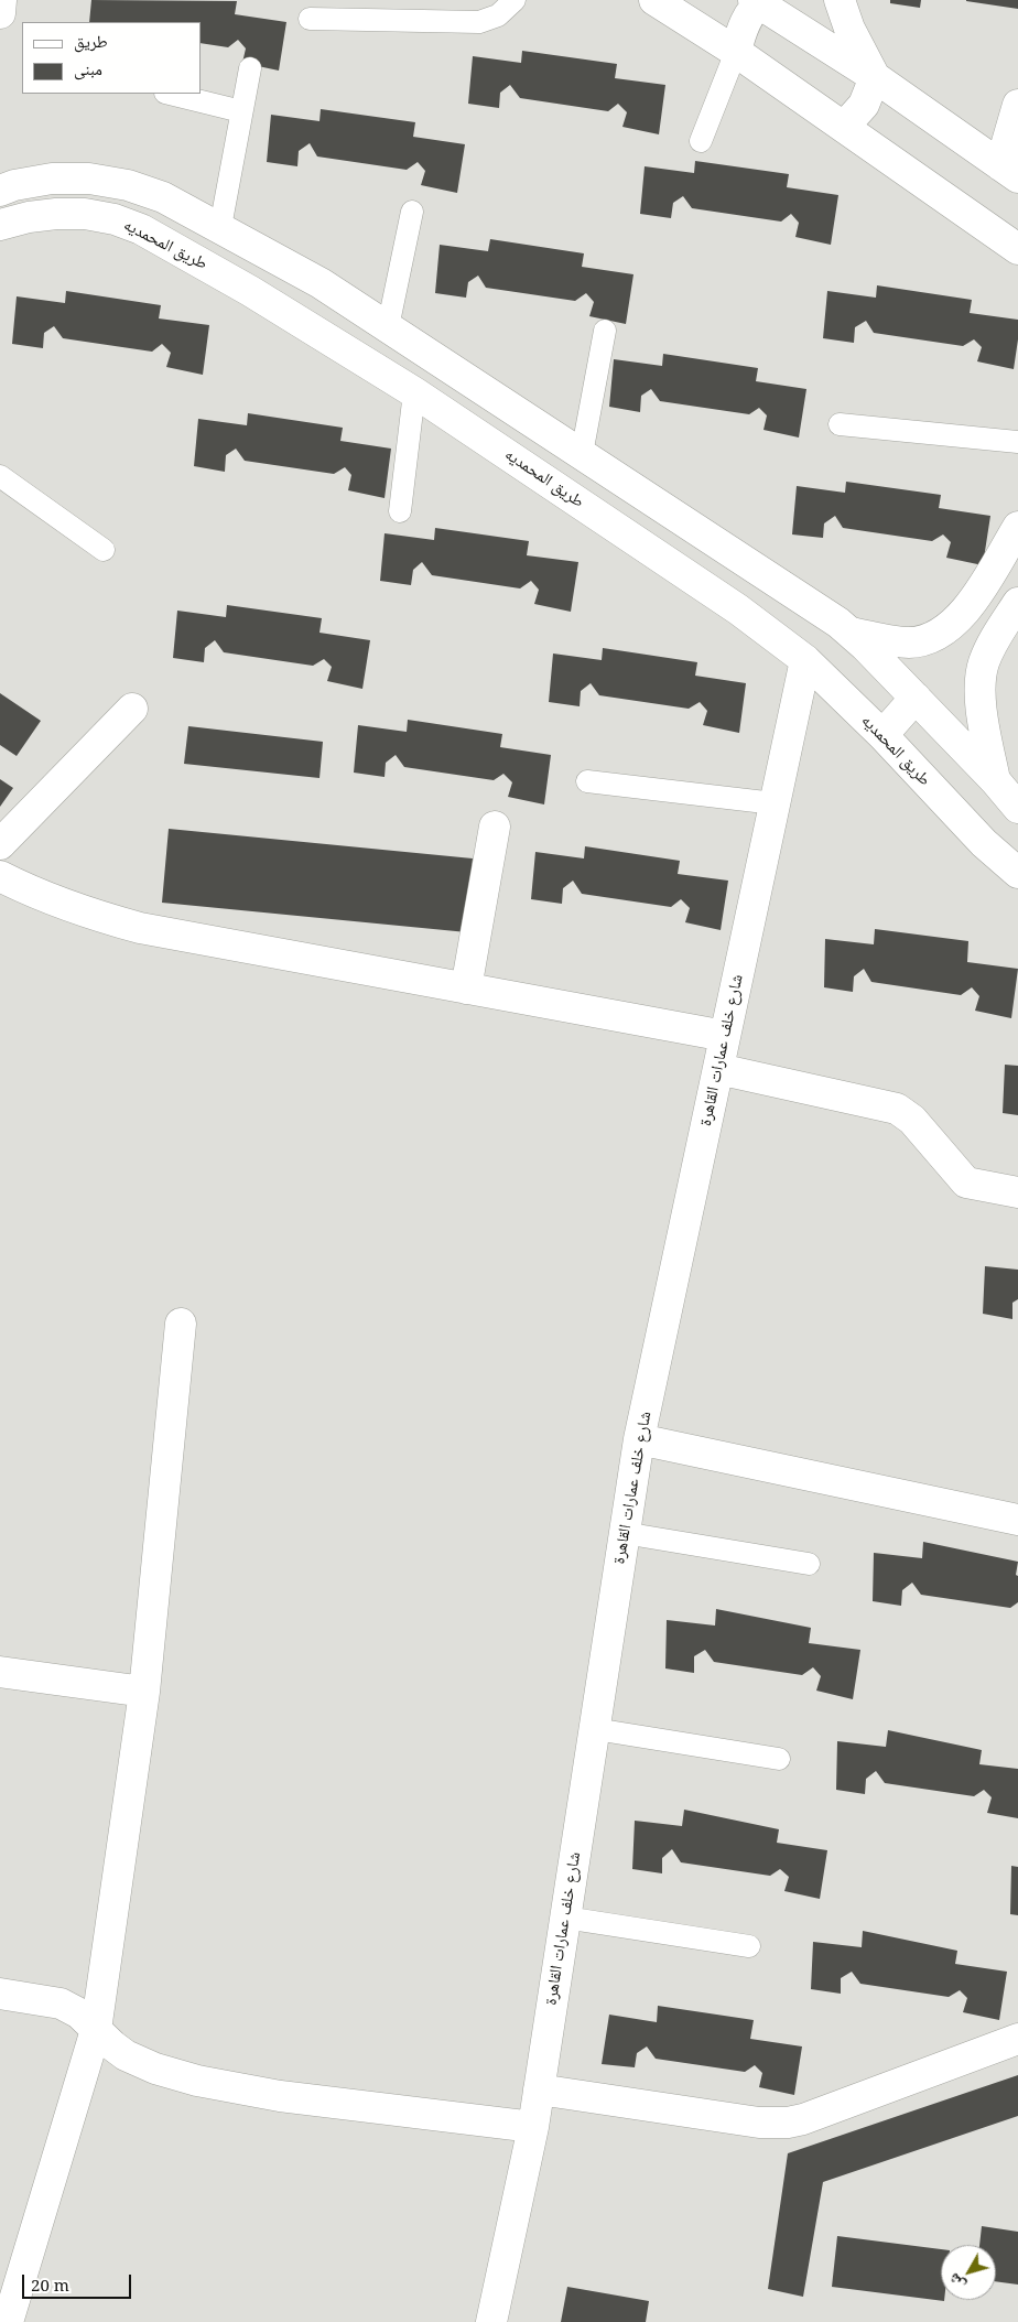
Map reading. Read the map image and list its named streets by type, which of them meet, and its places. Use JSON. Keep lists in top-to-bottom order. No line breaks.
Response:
{"streets":{"street":["طريق المحمديه","شارع خلف عمارات القاهرة"]},"crossings":[["طريق المحمديه","شارع خلف عمارات القاهرة"]],"legend":["طريق","مبنى"],"scale_bar":"20 m","north":"bottom left"}
